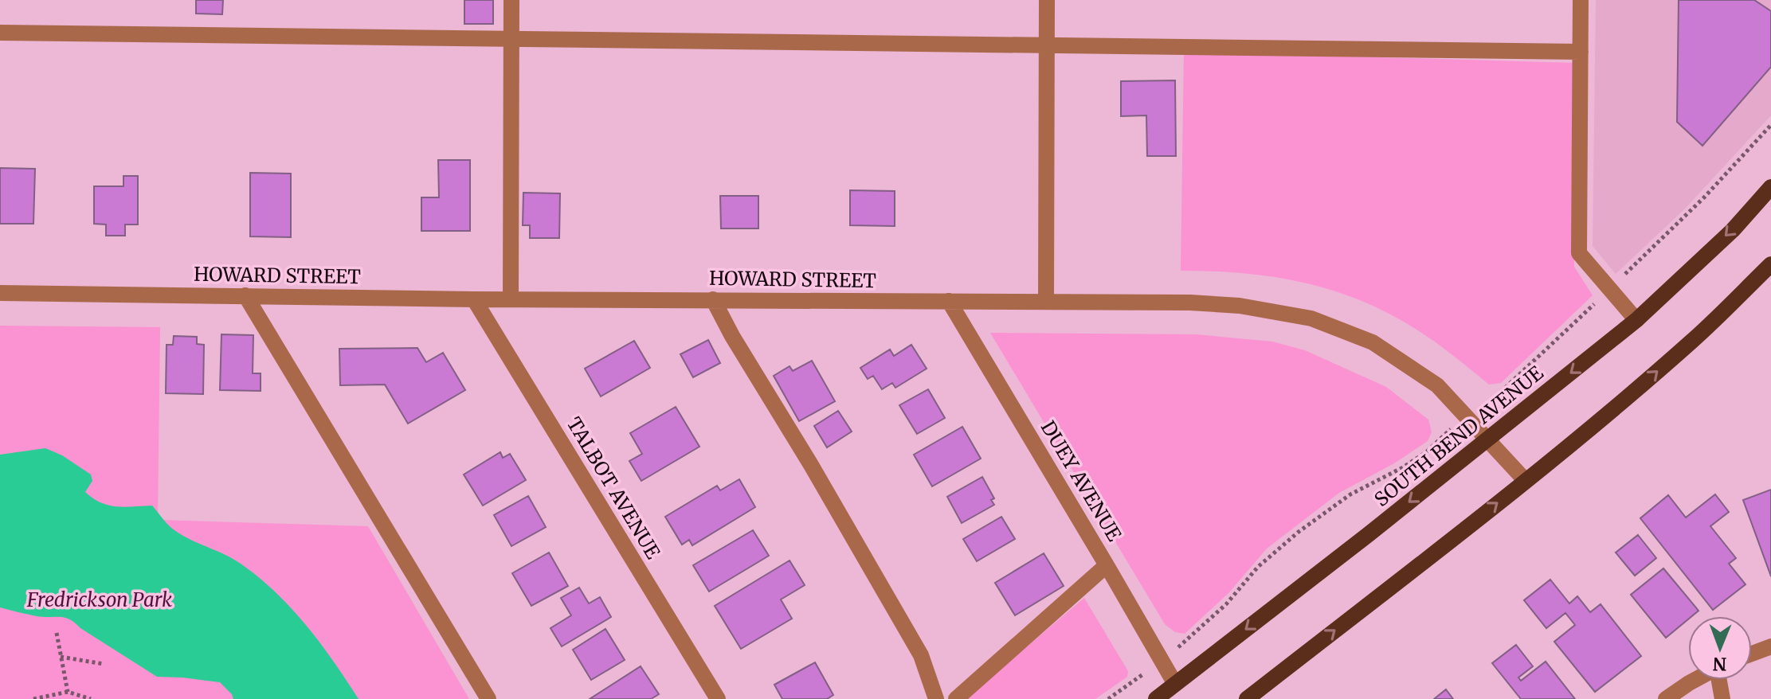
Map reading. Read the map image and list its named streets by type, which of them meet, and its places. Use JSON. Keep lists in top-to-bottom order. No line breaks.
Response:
{"streets":{"main road":["SOUTH BEND AVENUE"],"street":["HOWARD STREET","DUEY AVENUE","TALBOT AVENUE"]},"crossings":[["HOWARD STREET","SOUTH BEND AVENUE"],["HOWARD STREET","DUEY AVENUE"],["HOWARD STREET","TALBOT AVENUE"],["SOUTH BEND AVENUE","DUEY AVENUE"]],"parks":["Fredrickson Park"],"north":"bottom"}
